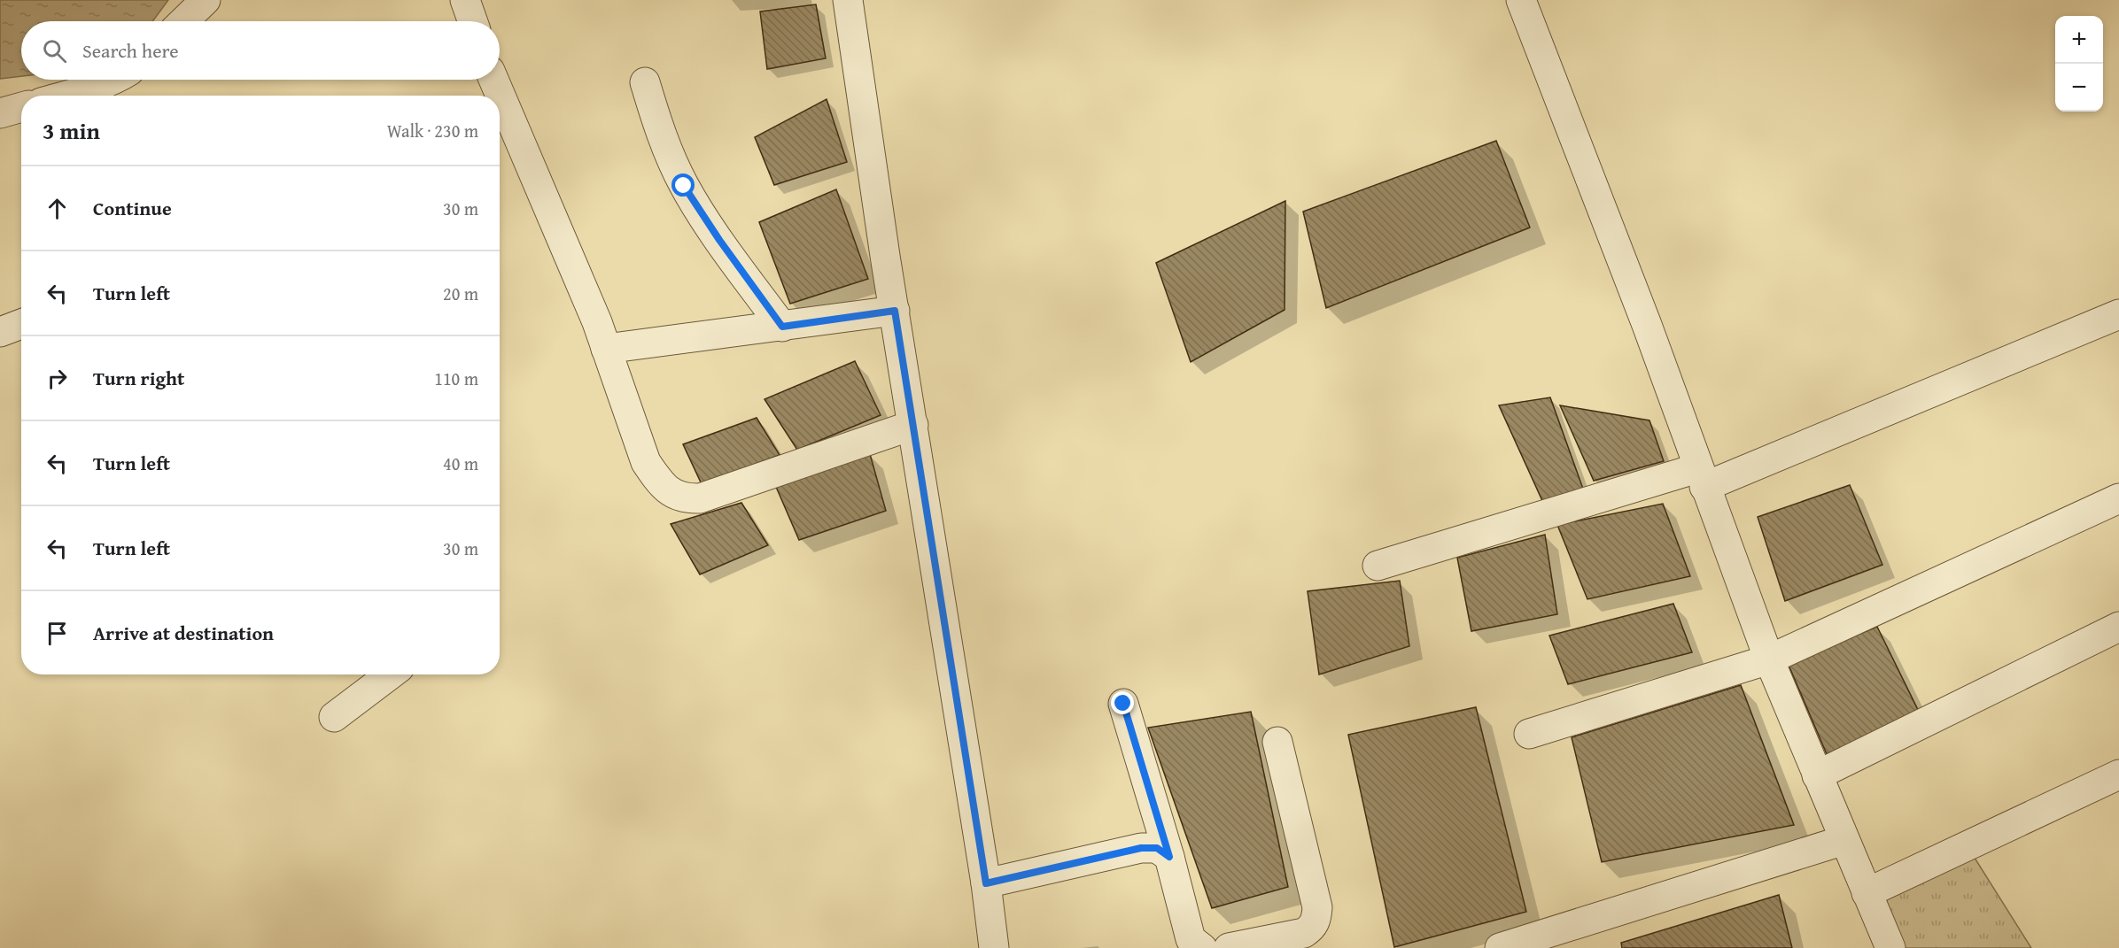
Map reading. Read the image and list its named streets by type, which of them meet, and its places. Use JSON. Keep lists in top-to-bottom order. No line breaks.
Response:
{"page":{"map_buttons":["+","−"],"search":"Search here","heading":["3 min","Walk · 230 m"],"list":[["Continue","30 m"],["Turn left","20 m"],["Turn right","110 m"],["Turn left","40 m"],["Turn left","30 m"],"Arrive at destination"]}}
